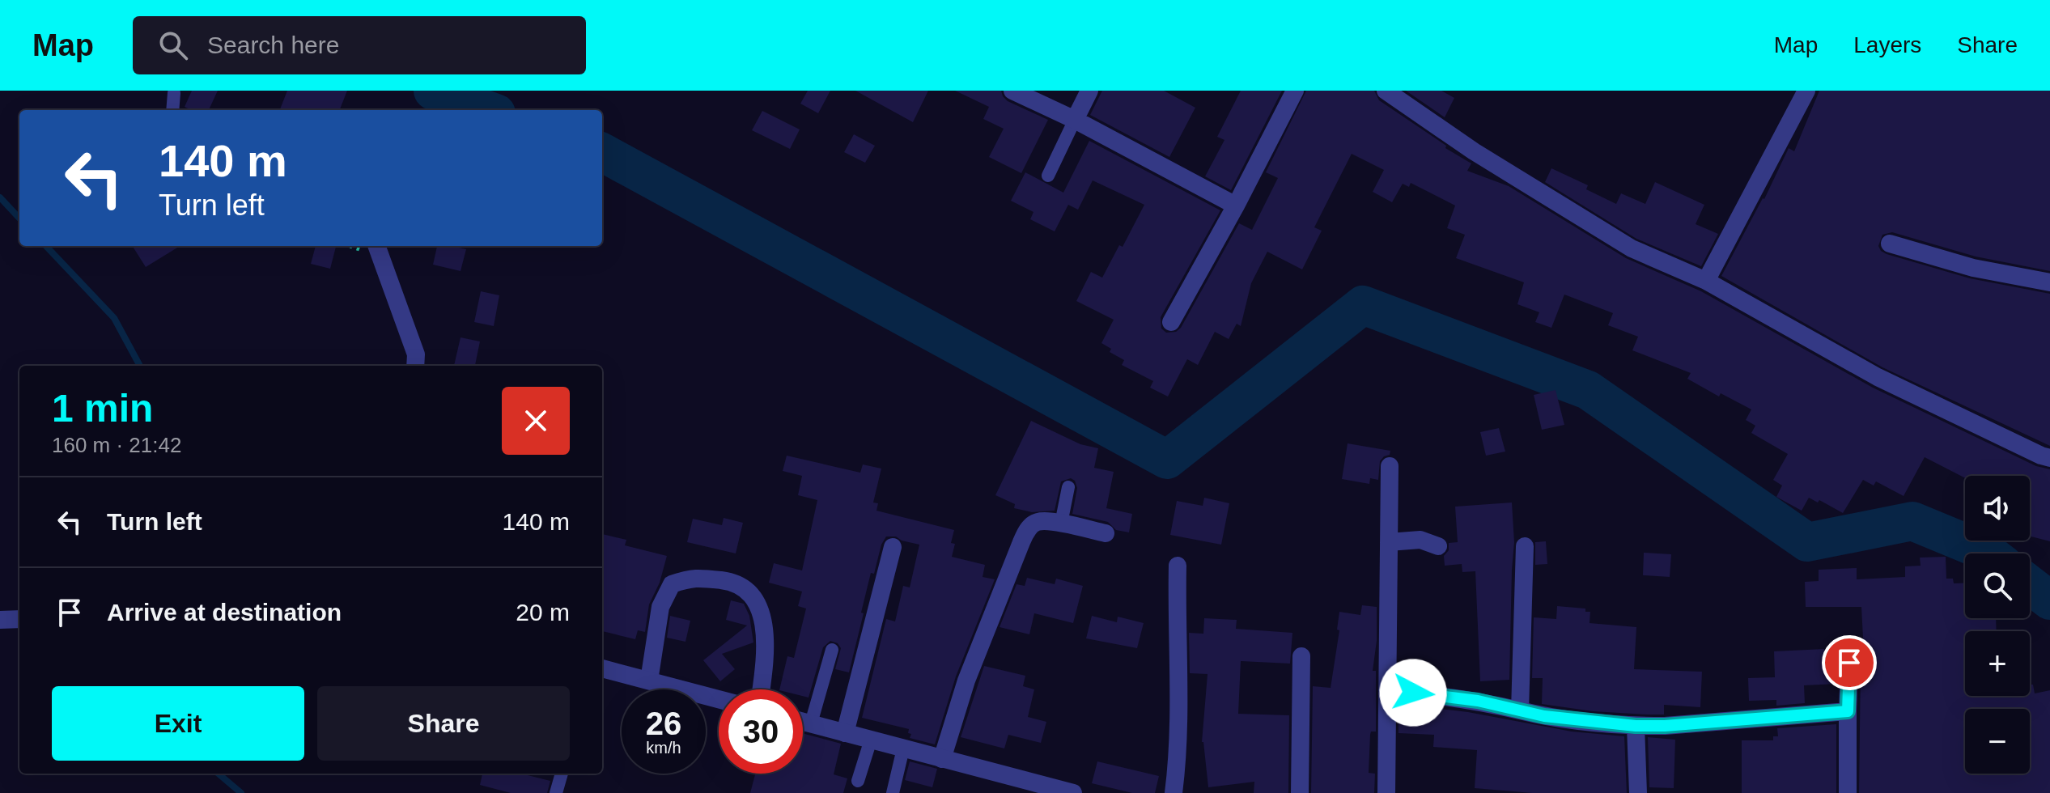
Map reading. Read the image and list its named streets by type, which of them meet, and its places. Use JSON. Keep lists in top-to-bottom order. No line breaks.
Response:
{"page":{"header":"Map","search":"Search here","nav":["Map","Layers","Share"],"turn":["140 m","Turn left"],"heading":["1 min","160 m · 21:42"],"map_buttons":["+","−"],"list":[{"name":"Turn left","value":"140 m"},{"name":"Arrive at destination","value":"20 m"}],"buttons":["Exit","Share"],"speed":"26 km/h","limit":"30"}}
